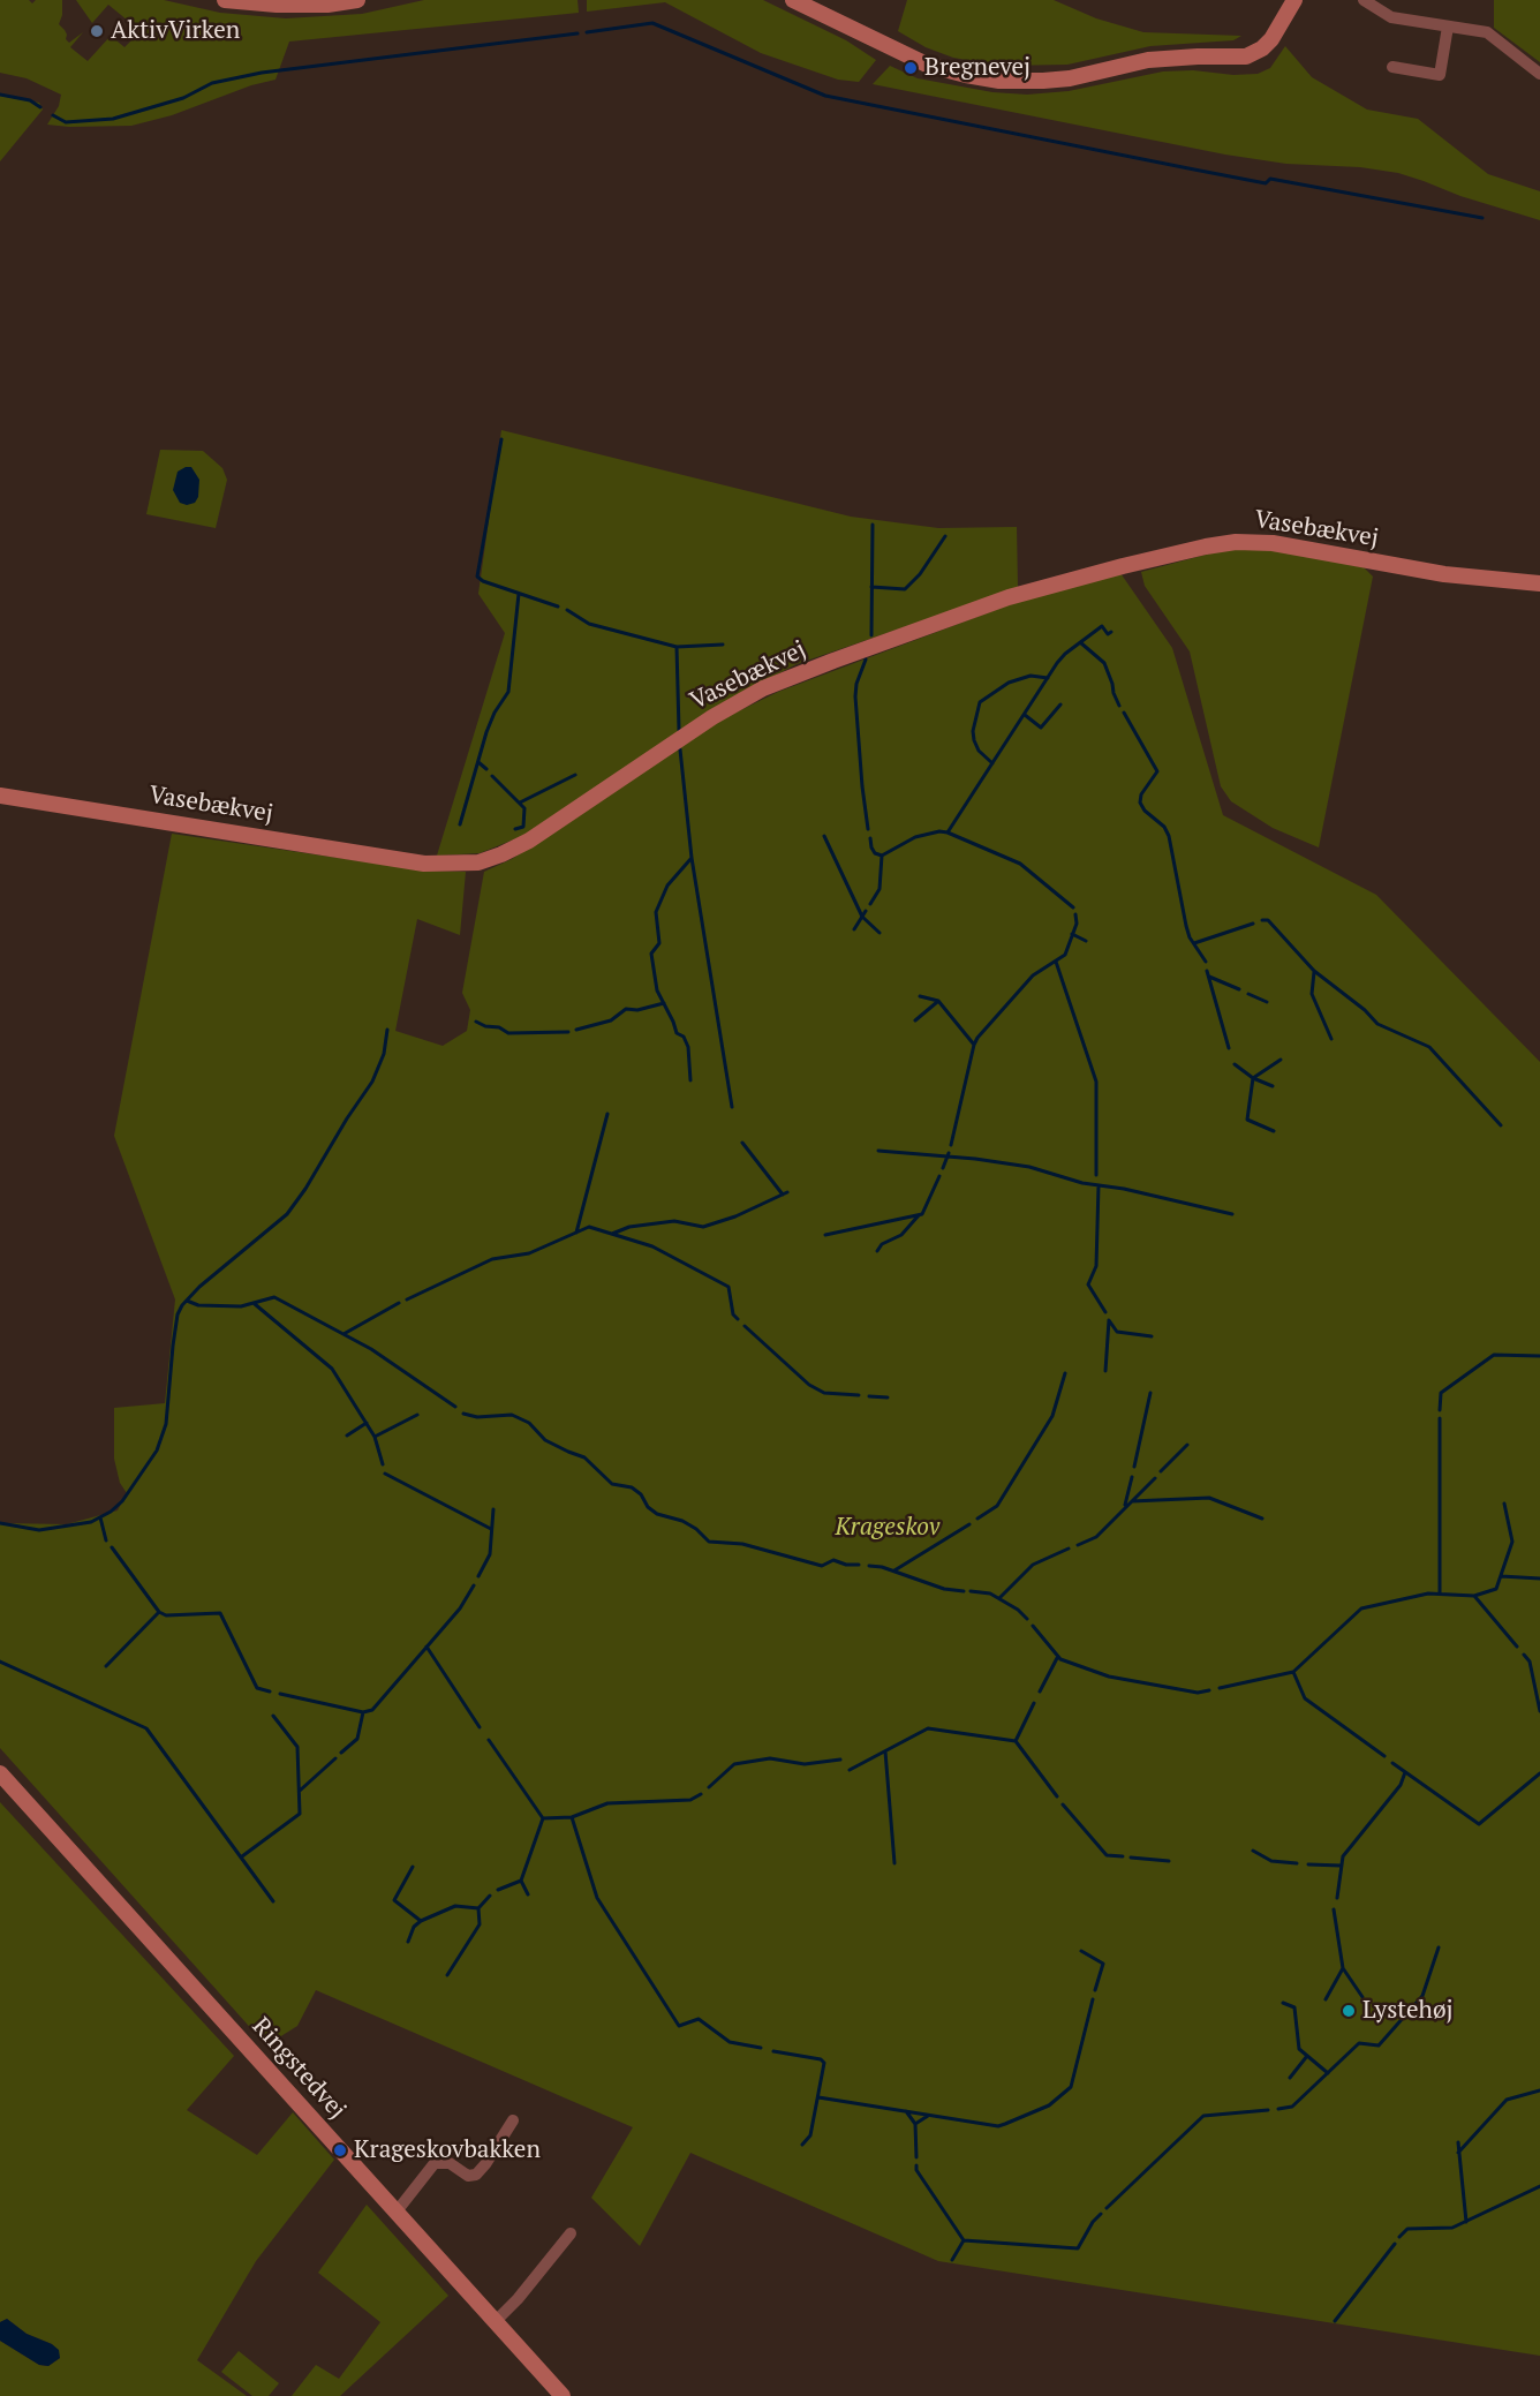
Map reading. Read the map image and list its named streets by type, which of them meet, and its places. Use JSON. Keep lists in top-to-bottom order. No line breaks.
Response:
{"streets":{"street":["Vasebækvej","Ringstedvej"]},"parks":["Krageskov"],"places":["AktivVirken","Bregnevej","Lystehøj","Krageskovbakken"]}
